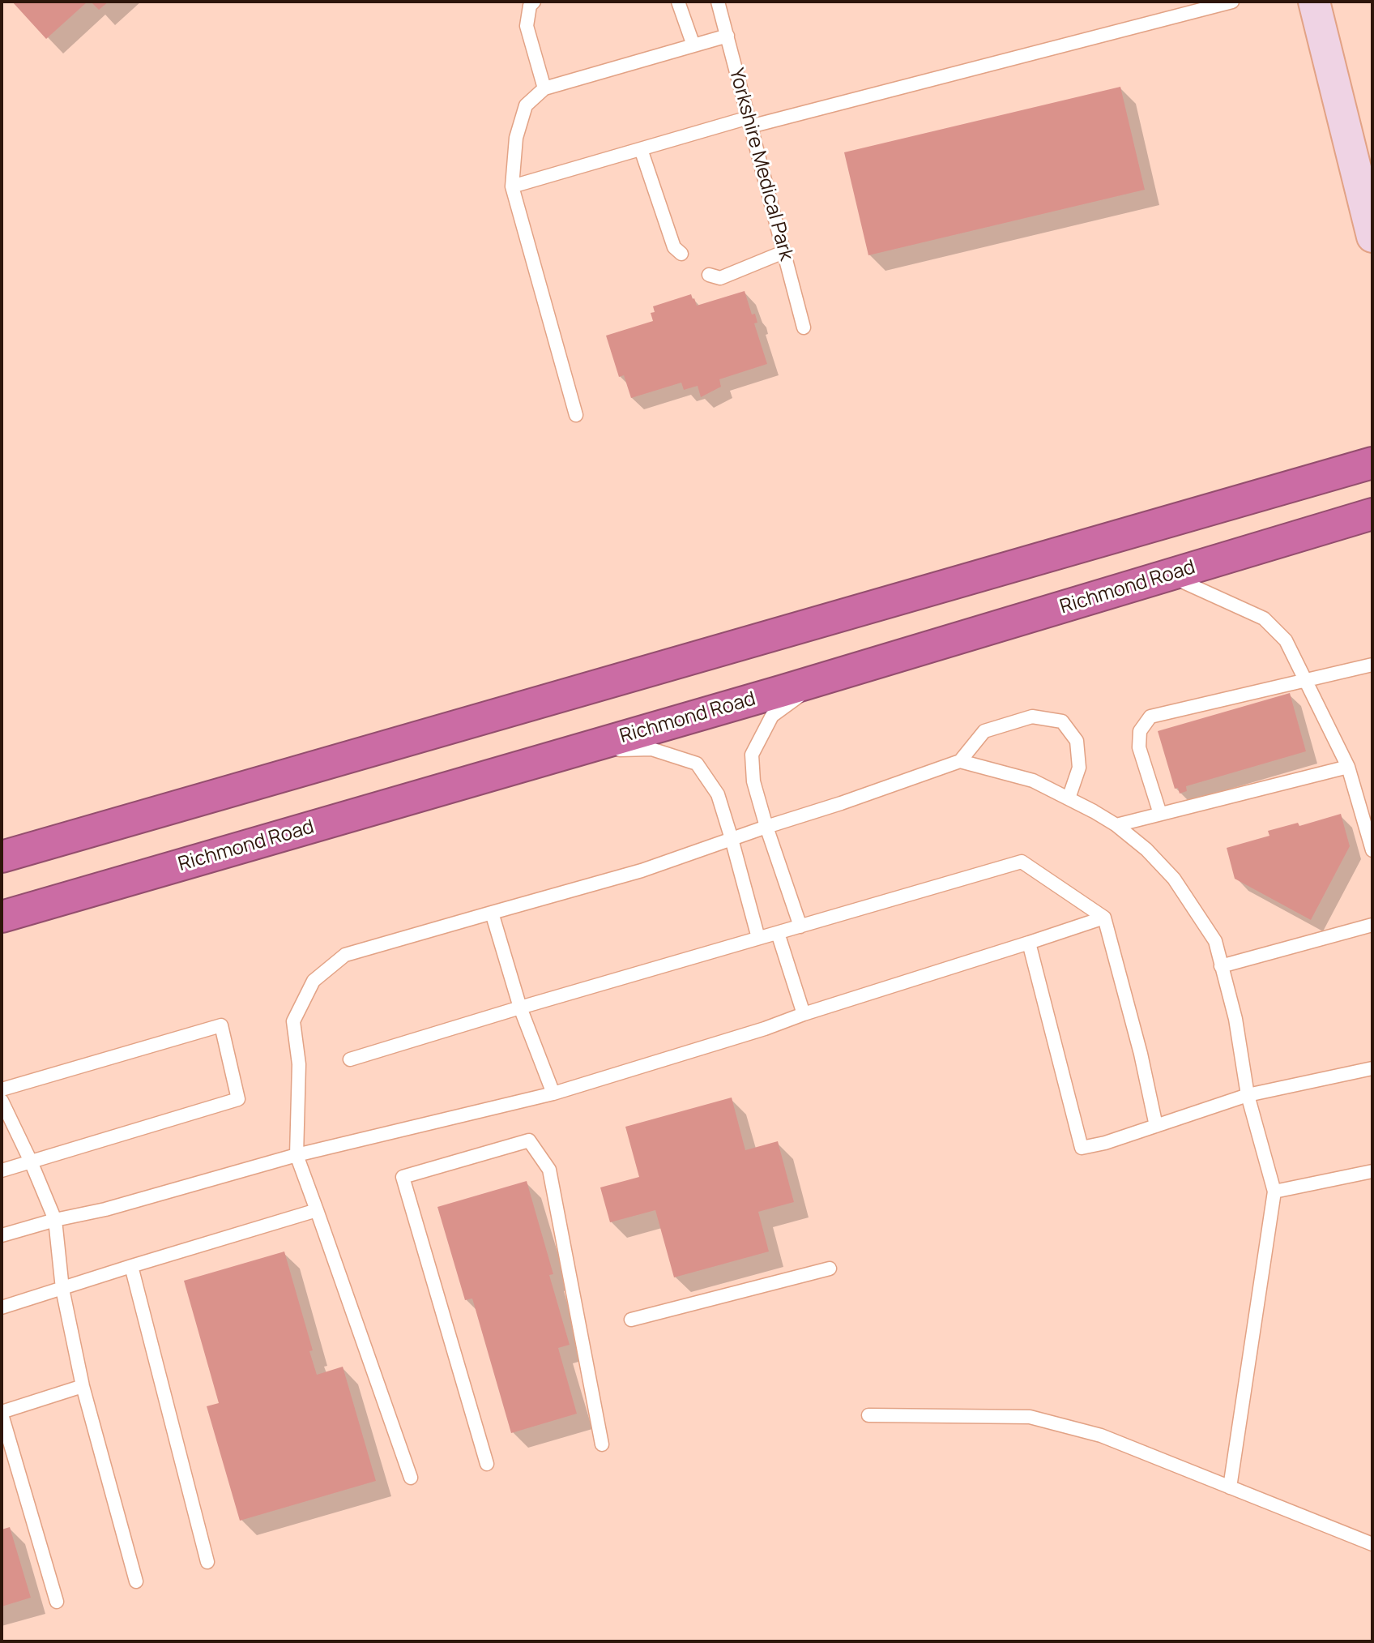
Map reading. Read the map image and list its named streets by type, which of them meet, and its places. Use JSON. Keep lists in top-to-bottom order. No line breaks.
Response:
{"streets":{"highway":["Richmond Road"],"lane":["Yorkshire Medical Park"]}}
